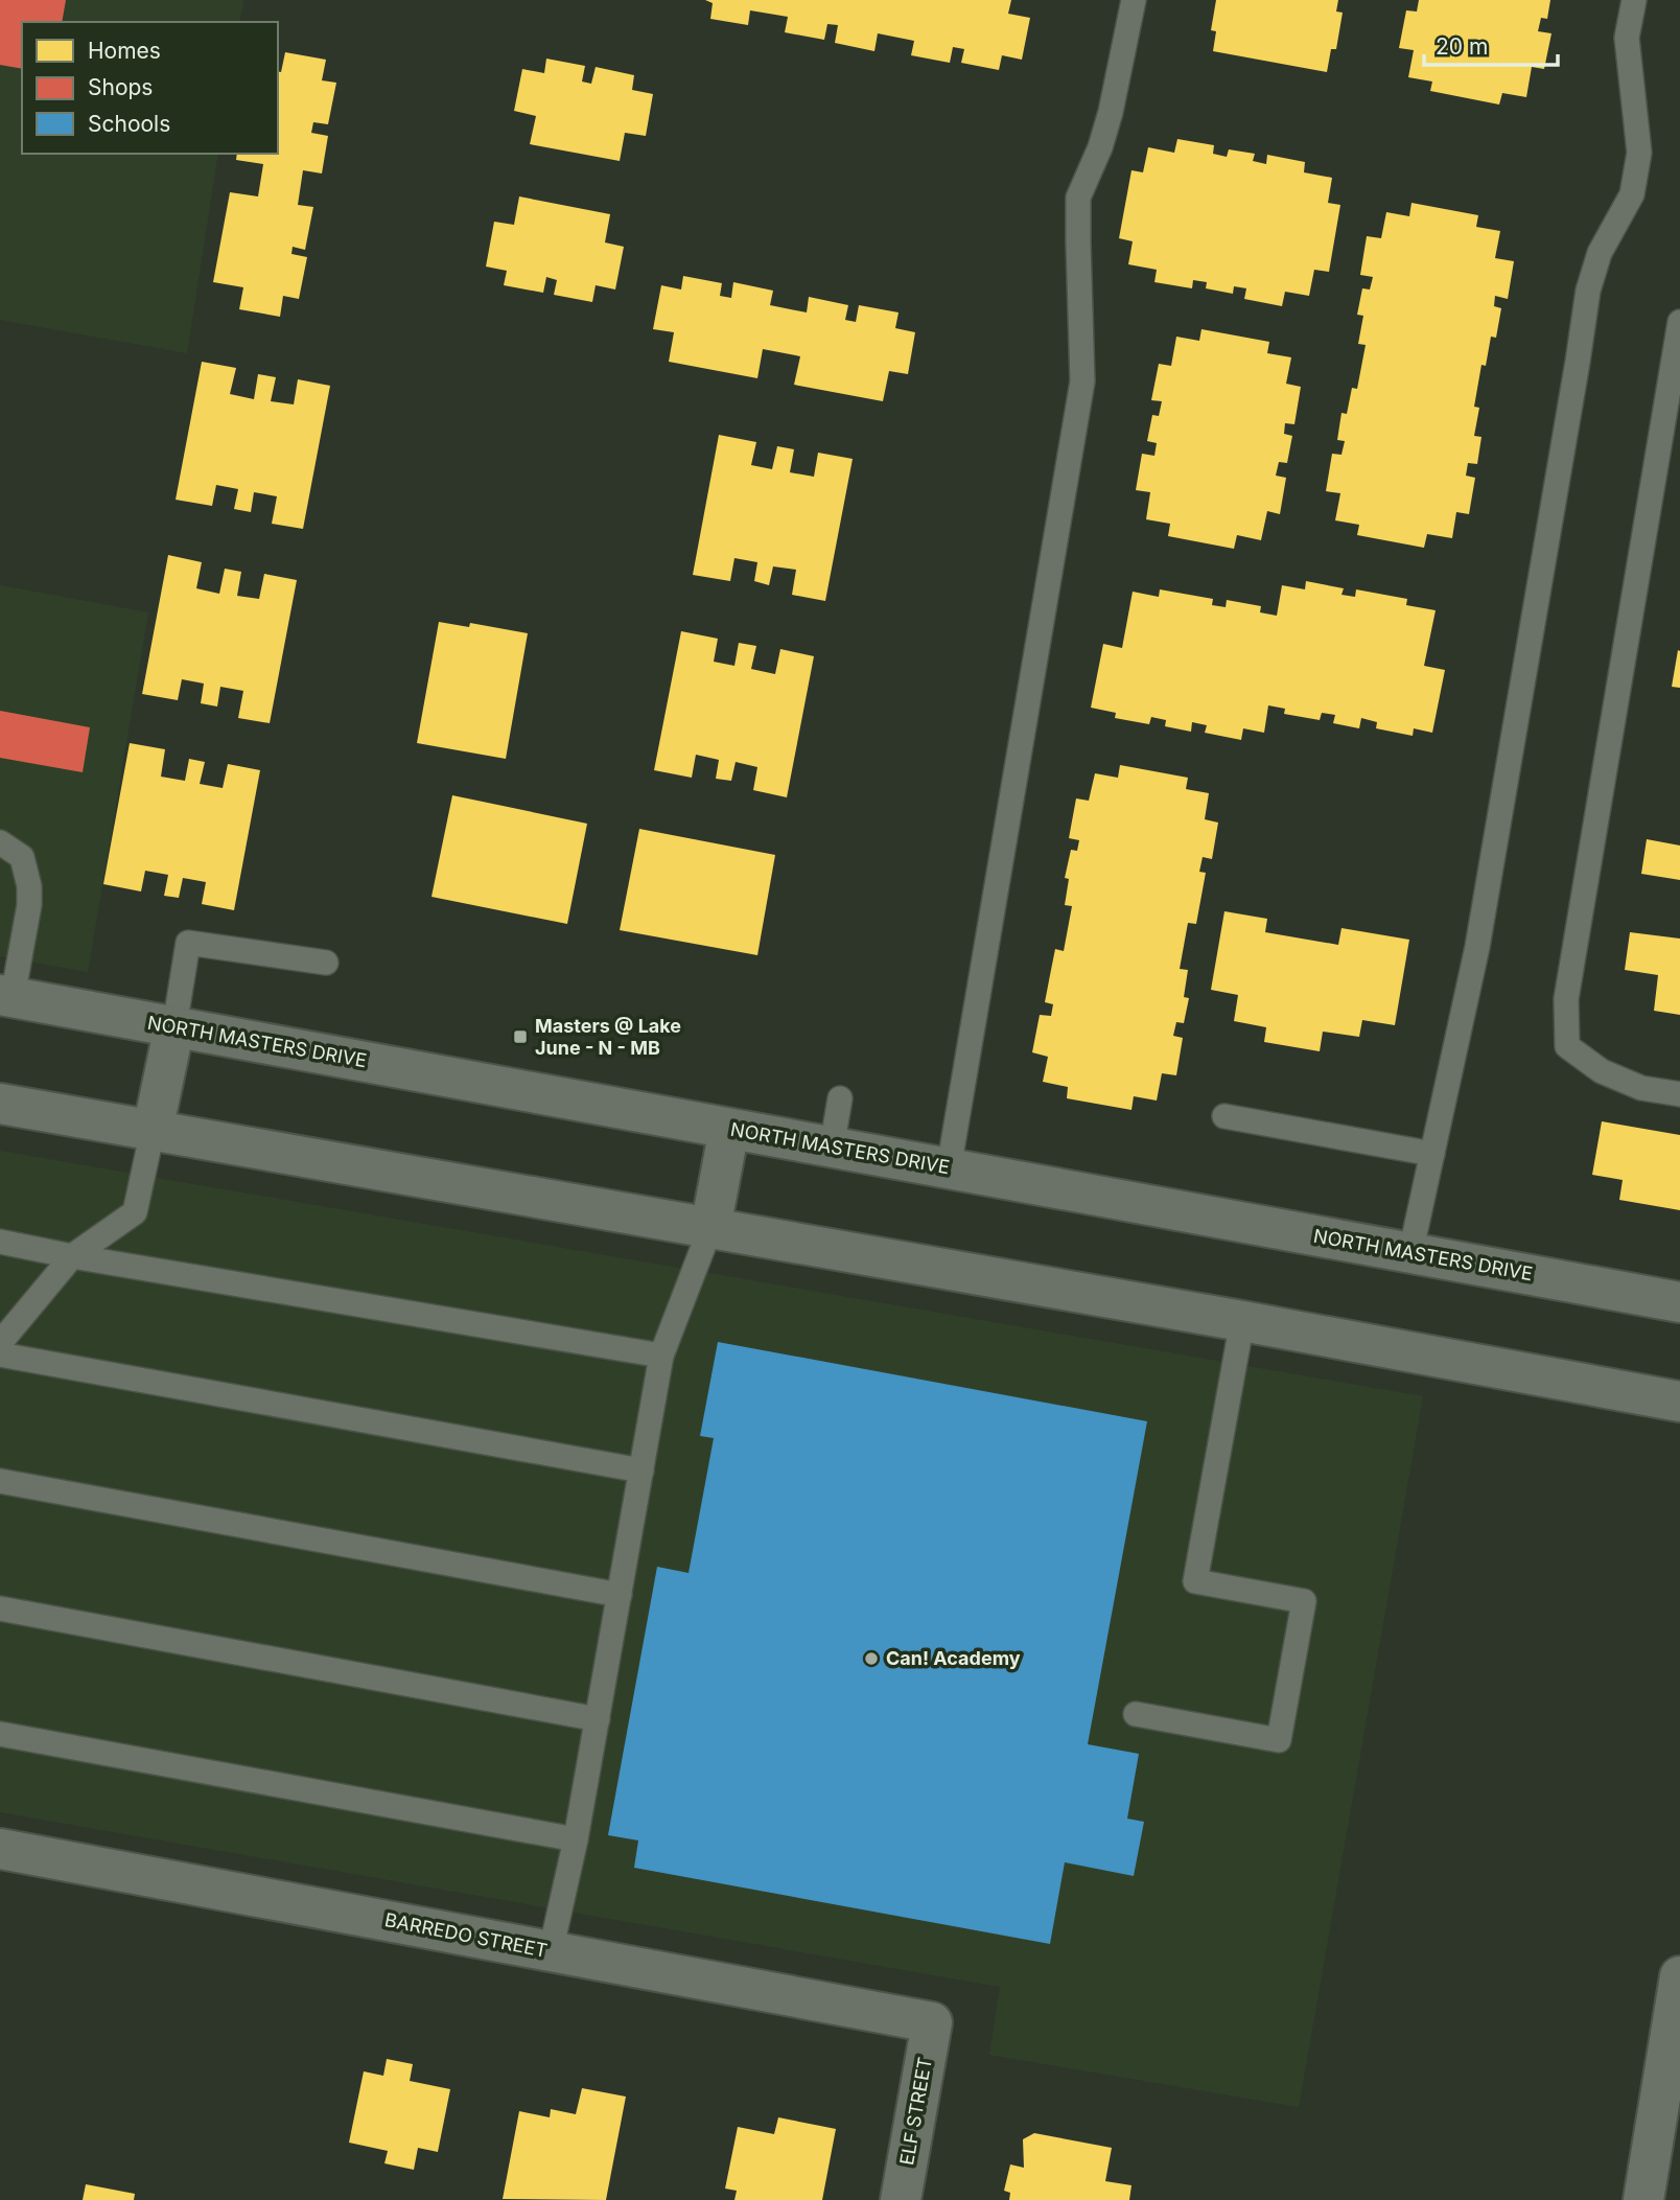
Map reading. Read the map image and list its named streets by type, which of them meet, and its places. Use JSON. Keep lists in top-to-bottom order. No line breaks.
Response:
{"streets":{"main road":["NORTH MASTERS DRIVE","BARREDO STREET","ELF STREET"]},"crossings":[["BARREDO STREET","ELF STREET"]],"places":{"transit":["Masters @ Lake June - N - MB"],"other":["Can! Academy"]},"legend":["Homes","Shops","Schools"],"scale_bar":"20 m"}
